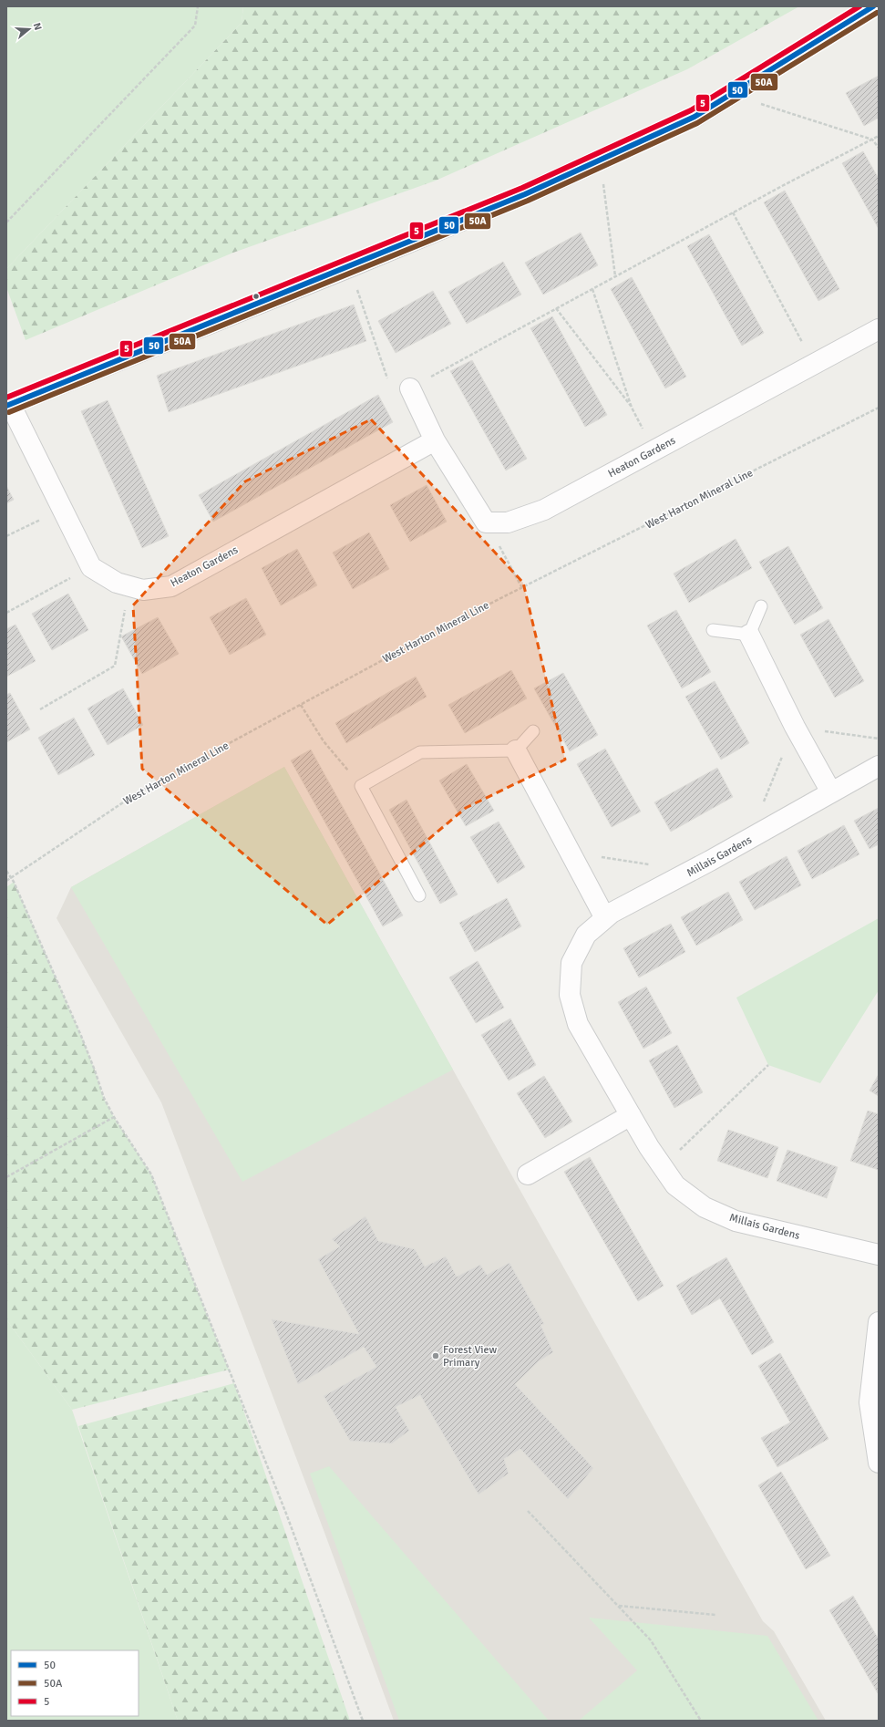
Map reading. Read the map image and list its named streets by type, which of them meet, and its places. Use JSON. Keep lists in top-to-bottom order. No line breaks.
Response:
{"streets":{"street":["Heaton Gardens","Millais Gardens"],"path":["West Harton Mineral Line"]},"places":["Forest View Primary"],"lines":["transit line 50","transit line 5","transit line 50A"],"legend":["50","50A","5"],"north":"right"}
